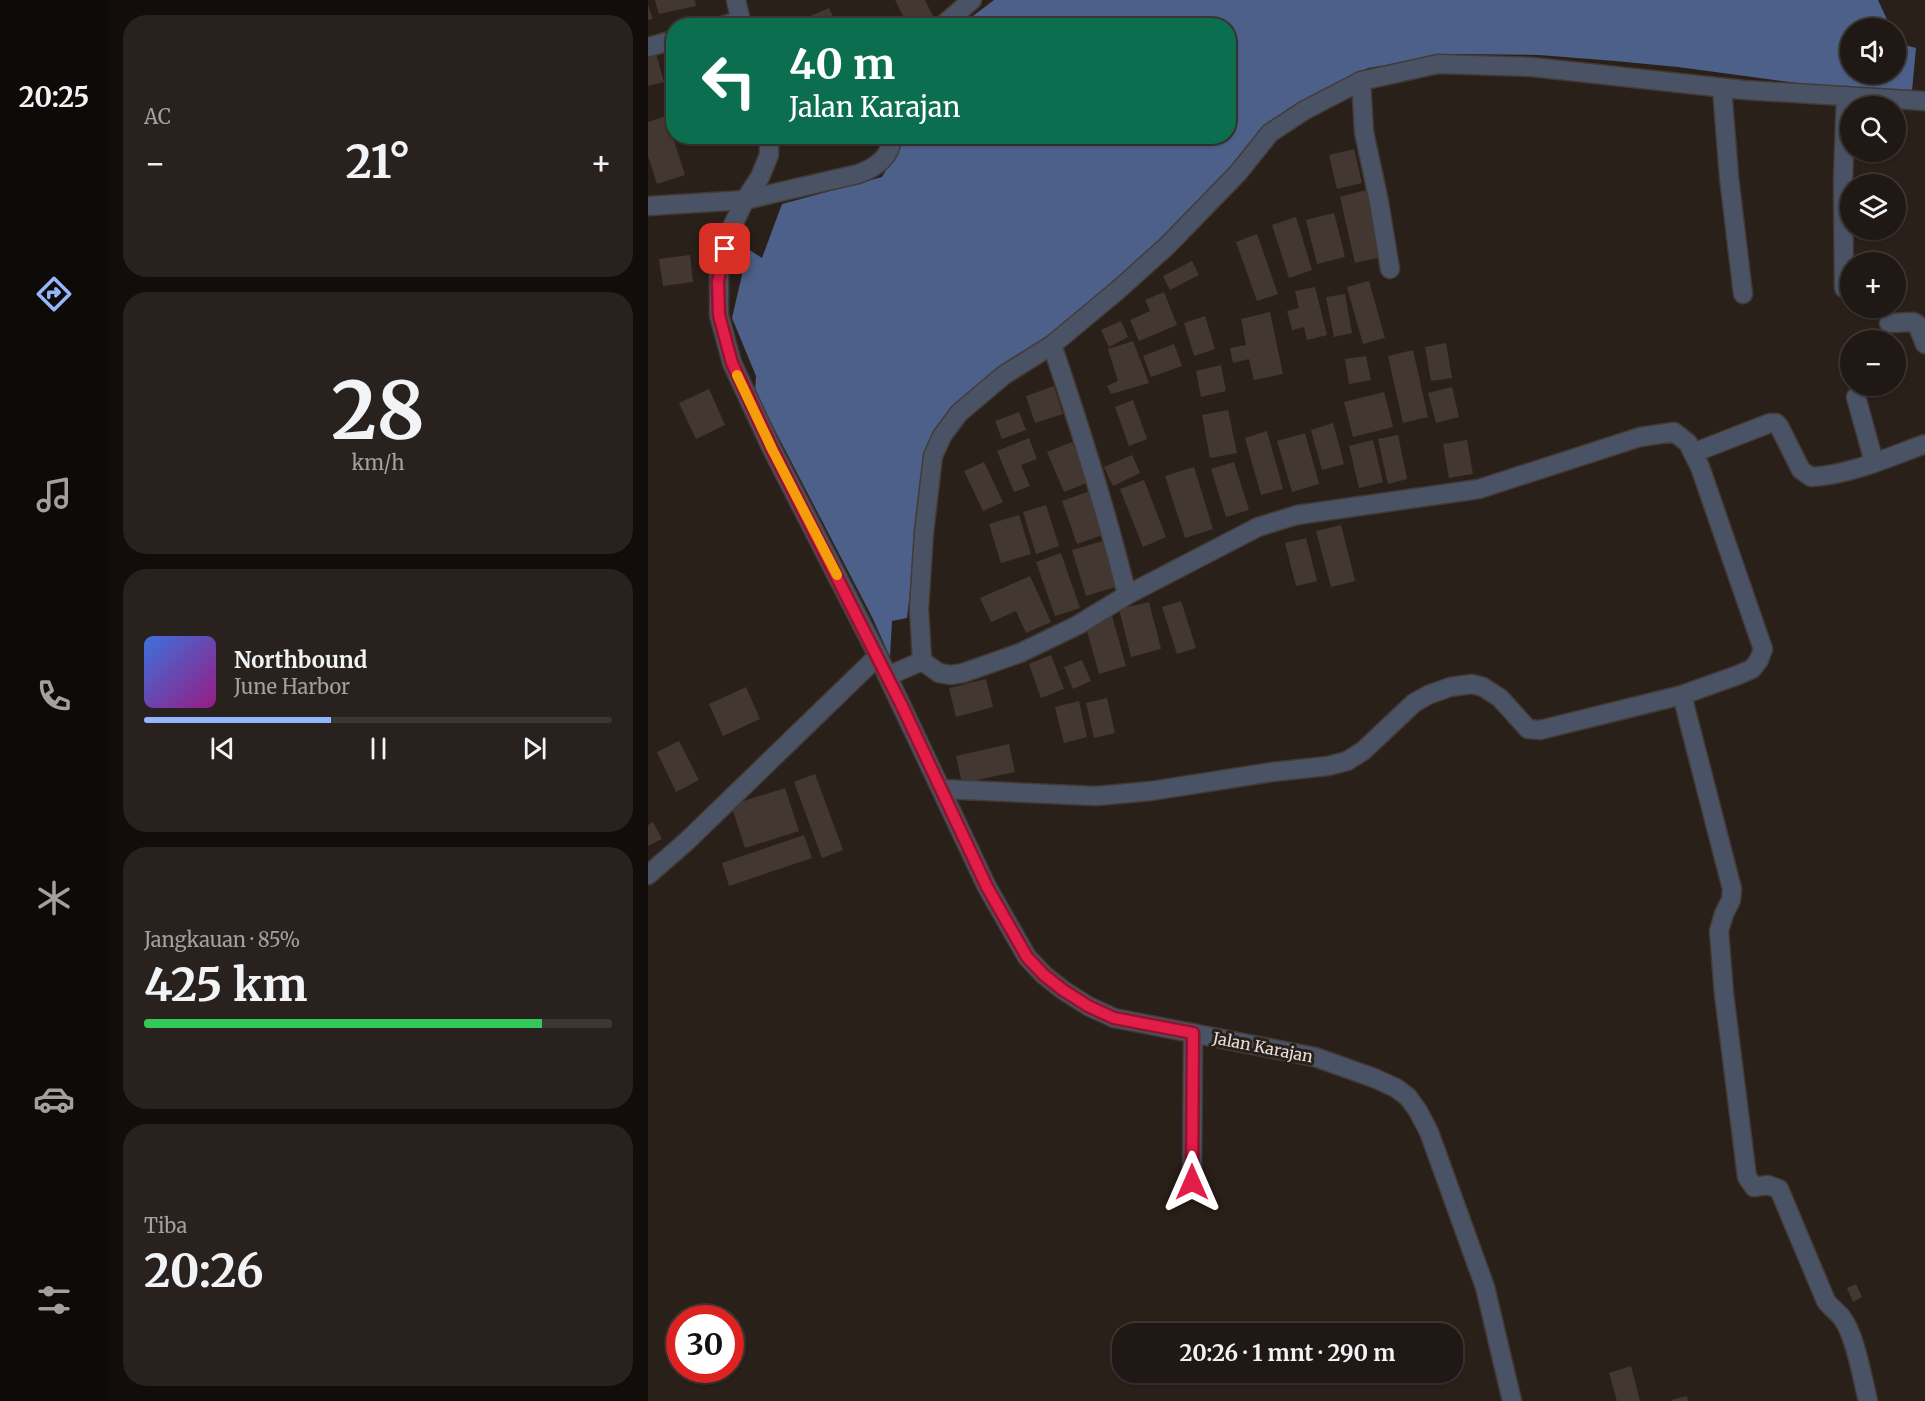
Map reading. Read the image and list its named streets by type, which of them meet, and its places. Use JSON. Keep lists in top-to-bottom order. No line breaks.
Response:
{"streets":{"street":["Jalan Karajan"]},"page":{"tabs":"20:25","tile":["AC",["28","km/h"],["Jangkauan · 85%","425 km"],["Tiba","20:26"]],"map_buttons":["+","−"],"turn":["40 m","Jalan Karajan"],"heat":["−","21°","+"],"song":["Northbound","June Harbor"],"limit":"30","trip":"20:26 · 1 mnt · 290 m"}}
